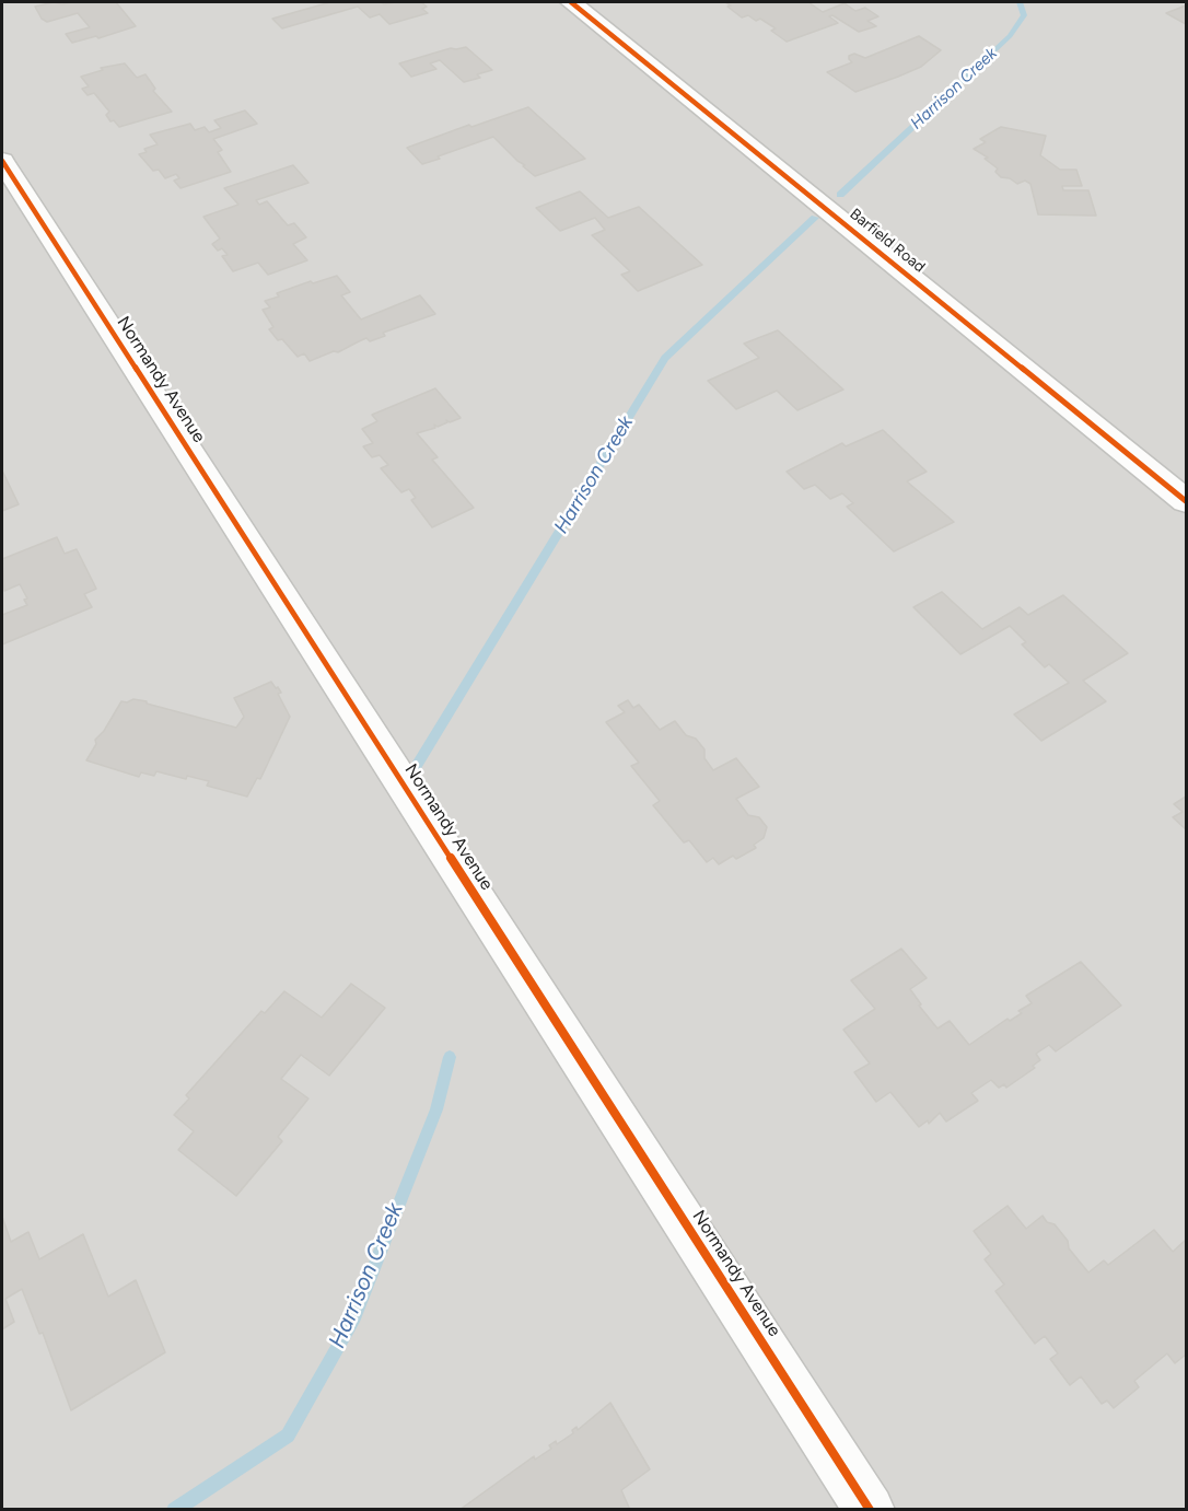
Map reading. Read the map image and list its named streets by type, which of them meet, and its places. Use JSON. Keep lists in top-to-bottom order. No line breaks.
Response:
{"streets":{"street":["Barfield Road","Normandy Avenue"]},"water":["Harrison Creek"]}
